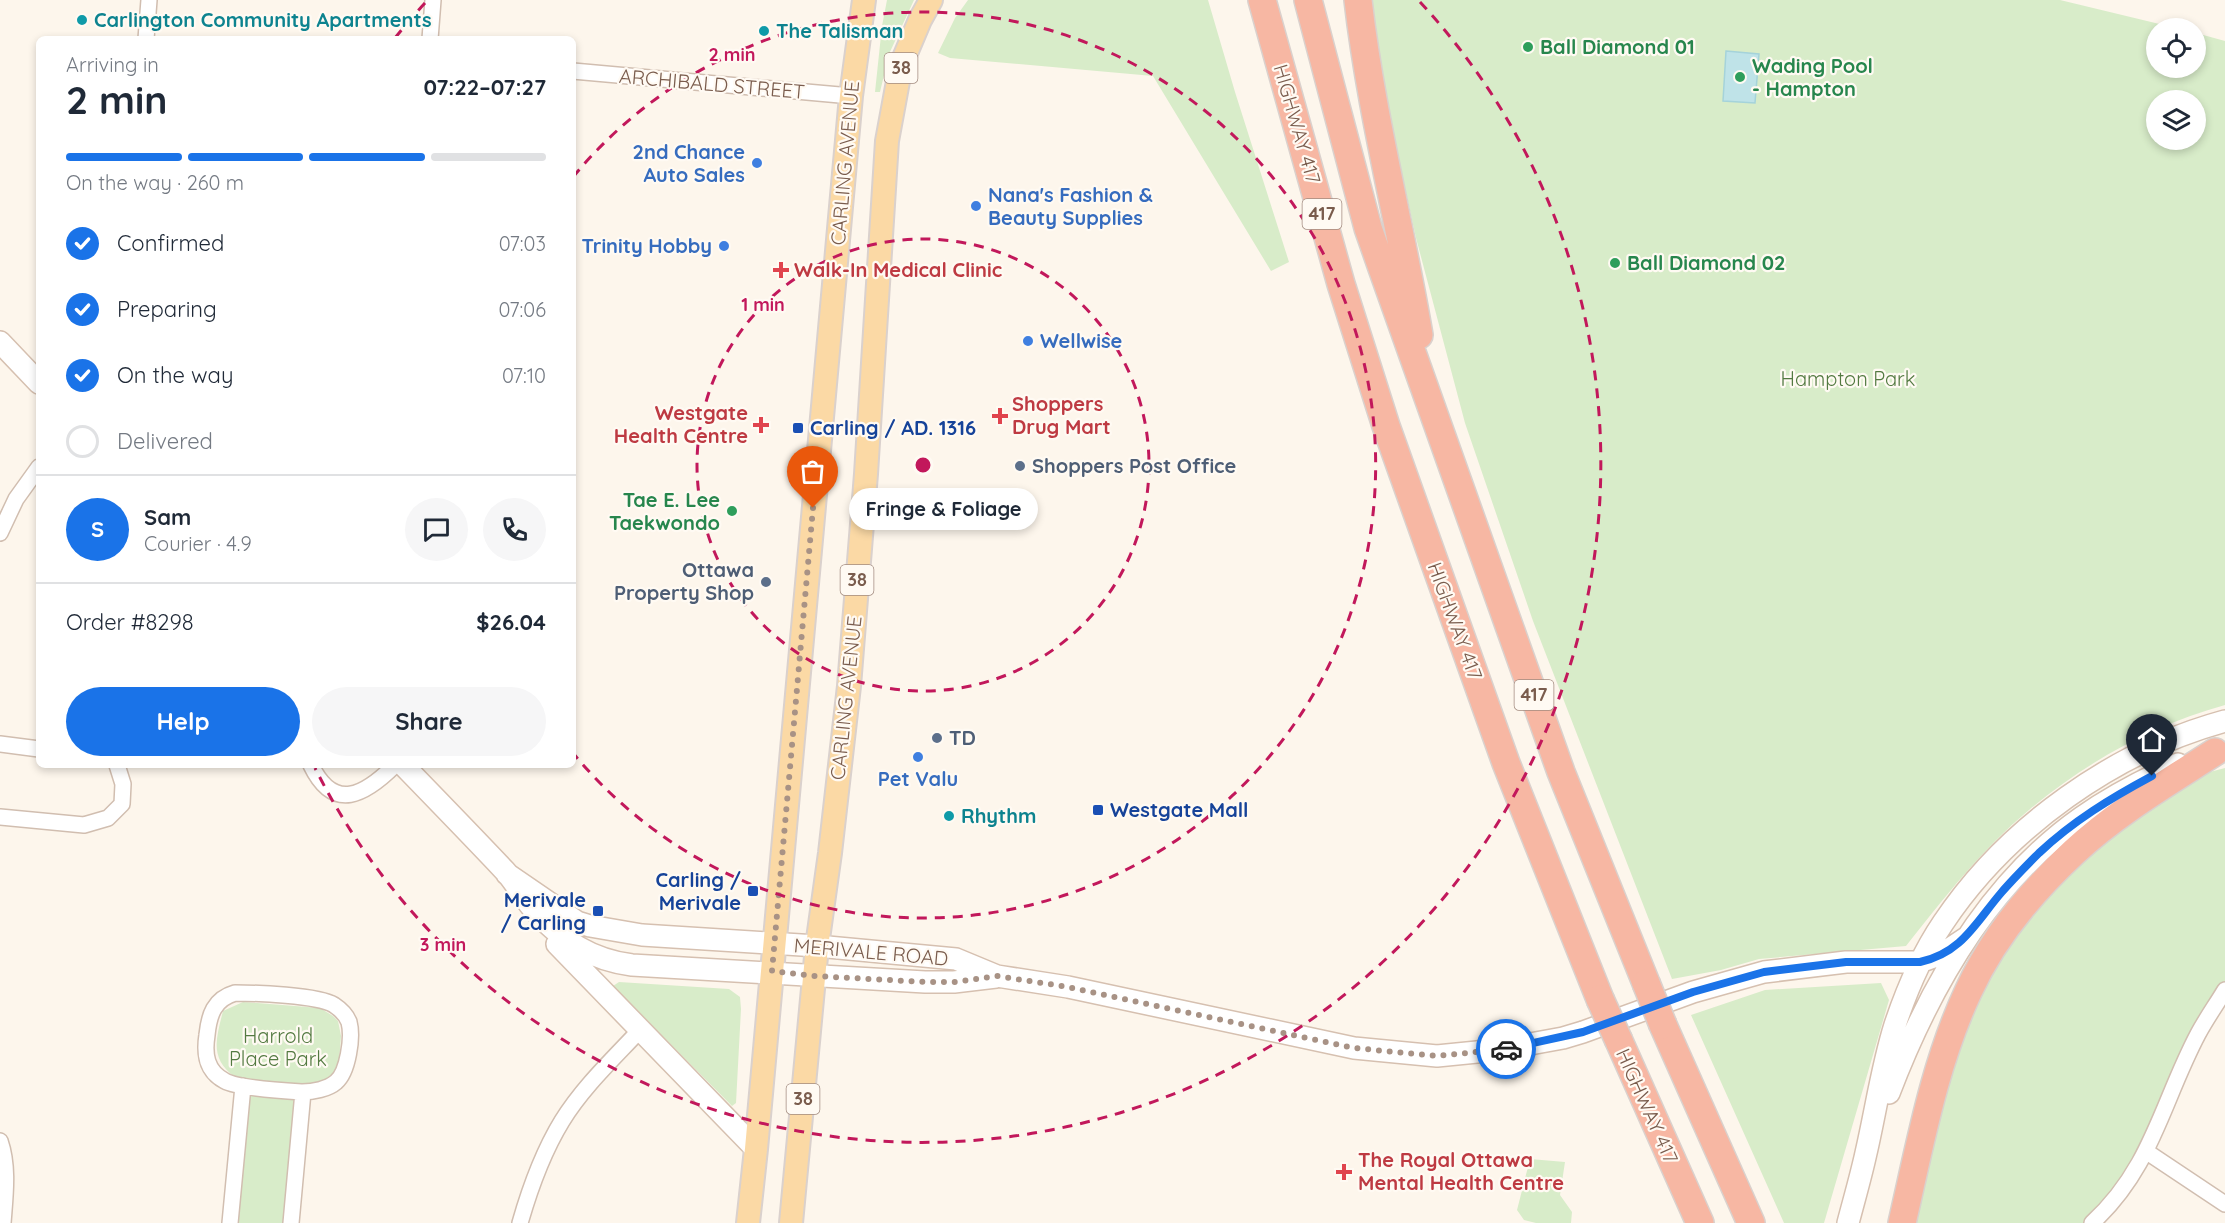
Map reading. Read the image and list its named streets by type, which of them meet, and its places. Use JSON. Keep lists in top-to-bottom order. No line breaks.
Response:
{"streets":{"highway":["HIGHWAY 417","417"],"main road":["38","CARLING AVENUE","MERIVALE ROAD"],"street":["ARCHIBALD STREET"]},"crossings":[["ARCHIBALD STREET","CARLING AVENUE"],["CARLING AVENUE","MERIVALE ROAD"]],"parks":["Hampton Park","Harrold Place Park"],"places":{"other":["Carlington Community Apartments","The Talisman","Ball Diamond 01","Wading Pool - Hampton","2nd Chance Auto Sales","Nana's Fashion & Beauty Supplies","Trinity Hobby","Ball Diamond 02","Wellwise","Shoppers Post Office","Fringe & Foliage","Tae E. Lee Taekwondo","Ottawa Property Shop","TD","Pet Valu","Rhythm"],"health":["Walk-In Medical Clinic","Shoppers Drug Mart","Westgate Health Centre","The Royal Ottawa Mental Health Centre"],"transit":["Carling / AD. 1316","Westgate Mall","Carling / Merivale","Merivale / Carling"]},"page":{"heading":["2 min","Arriving in","07:22–07:27"],"panel":["Sam","Courier · 4.9","Order #8298","$26.04"],"bar":"On the way · 260 m","list":[["Confirmed","07:03"],["Preparing","07:06"],["On the way","07:10"],"Delivered"],"bubble":"Fringe & Foliage","round":"S","buttons":["Help","Share"]},"rings":["2 min","1 min","3 min"]}
